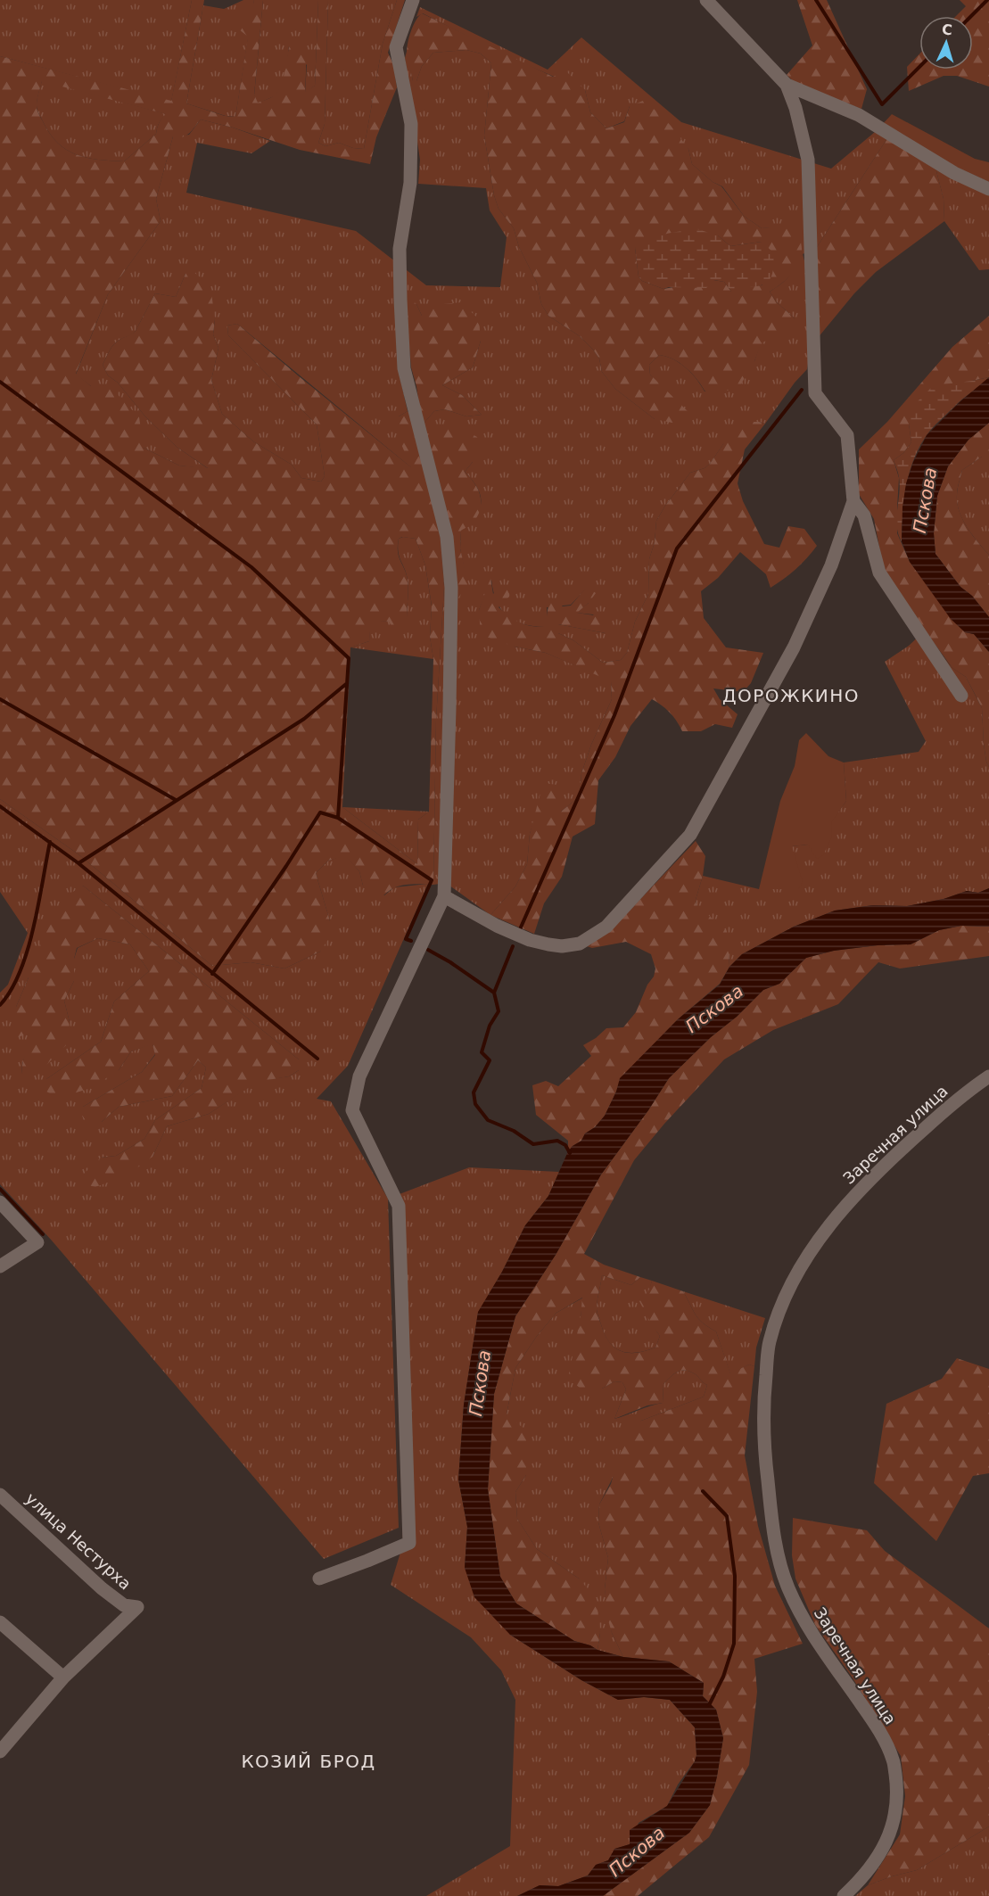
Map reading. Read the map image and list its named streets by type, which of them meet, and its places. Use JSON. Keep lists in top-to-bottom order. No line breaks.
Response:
{"streets":{"street":["Заречная улица","улица Нестурха"]},"districts":["ДОРОЖКИНО","КОЗИЙ БРОД"],"water":["Пскова"],"north":"top"}
